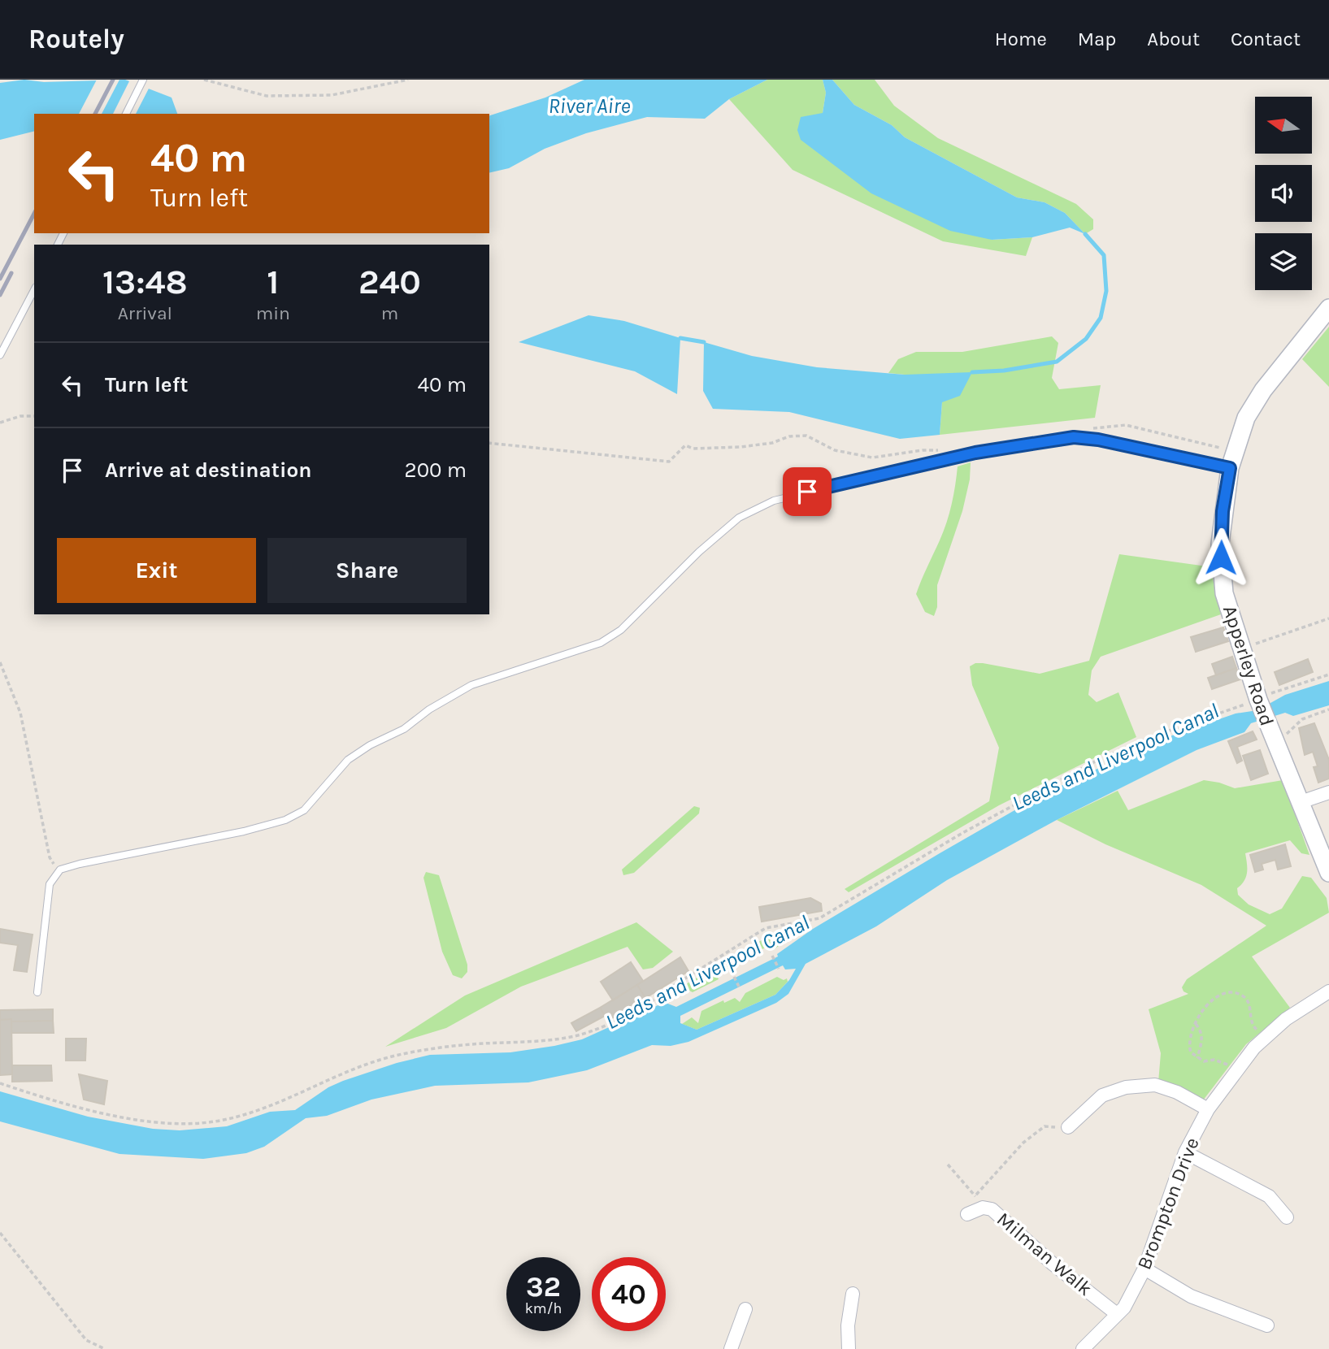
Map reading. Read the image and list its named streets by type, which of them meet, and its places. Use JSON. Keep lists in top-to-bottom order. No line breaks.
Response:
{"streets":{"street":["Apperley Road","Brompton Drive","Milman Walk"]},"crossings":[["Brompton Drive","Milman Walk"]],"water":["River Aire","Leeds and Liverpool Canal"],"north":"left","page":{"header":"Routely","nav":["Home","Map","About","Contact"],"turn":["40 m","Turn left"],"eta":["13:48","Arrival","1","min","240","m"],"list":[{"name":"Turn left","value":"40 m"},{"name":"Arrive at destination","value":"200 m"}],"buttons":["Exit","Share"],"speed":"32 km/h","limit":"40"}}
